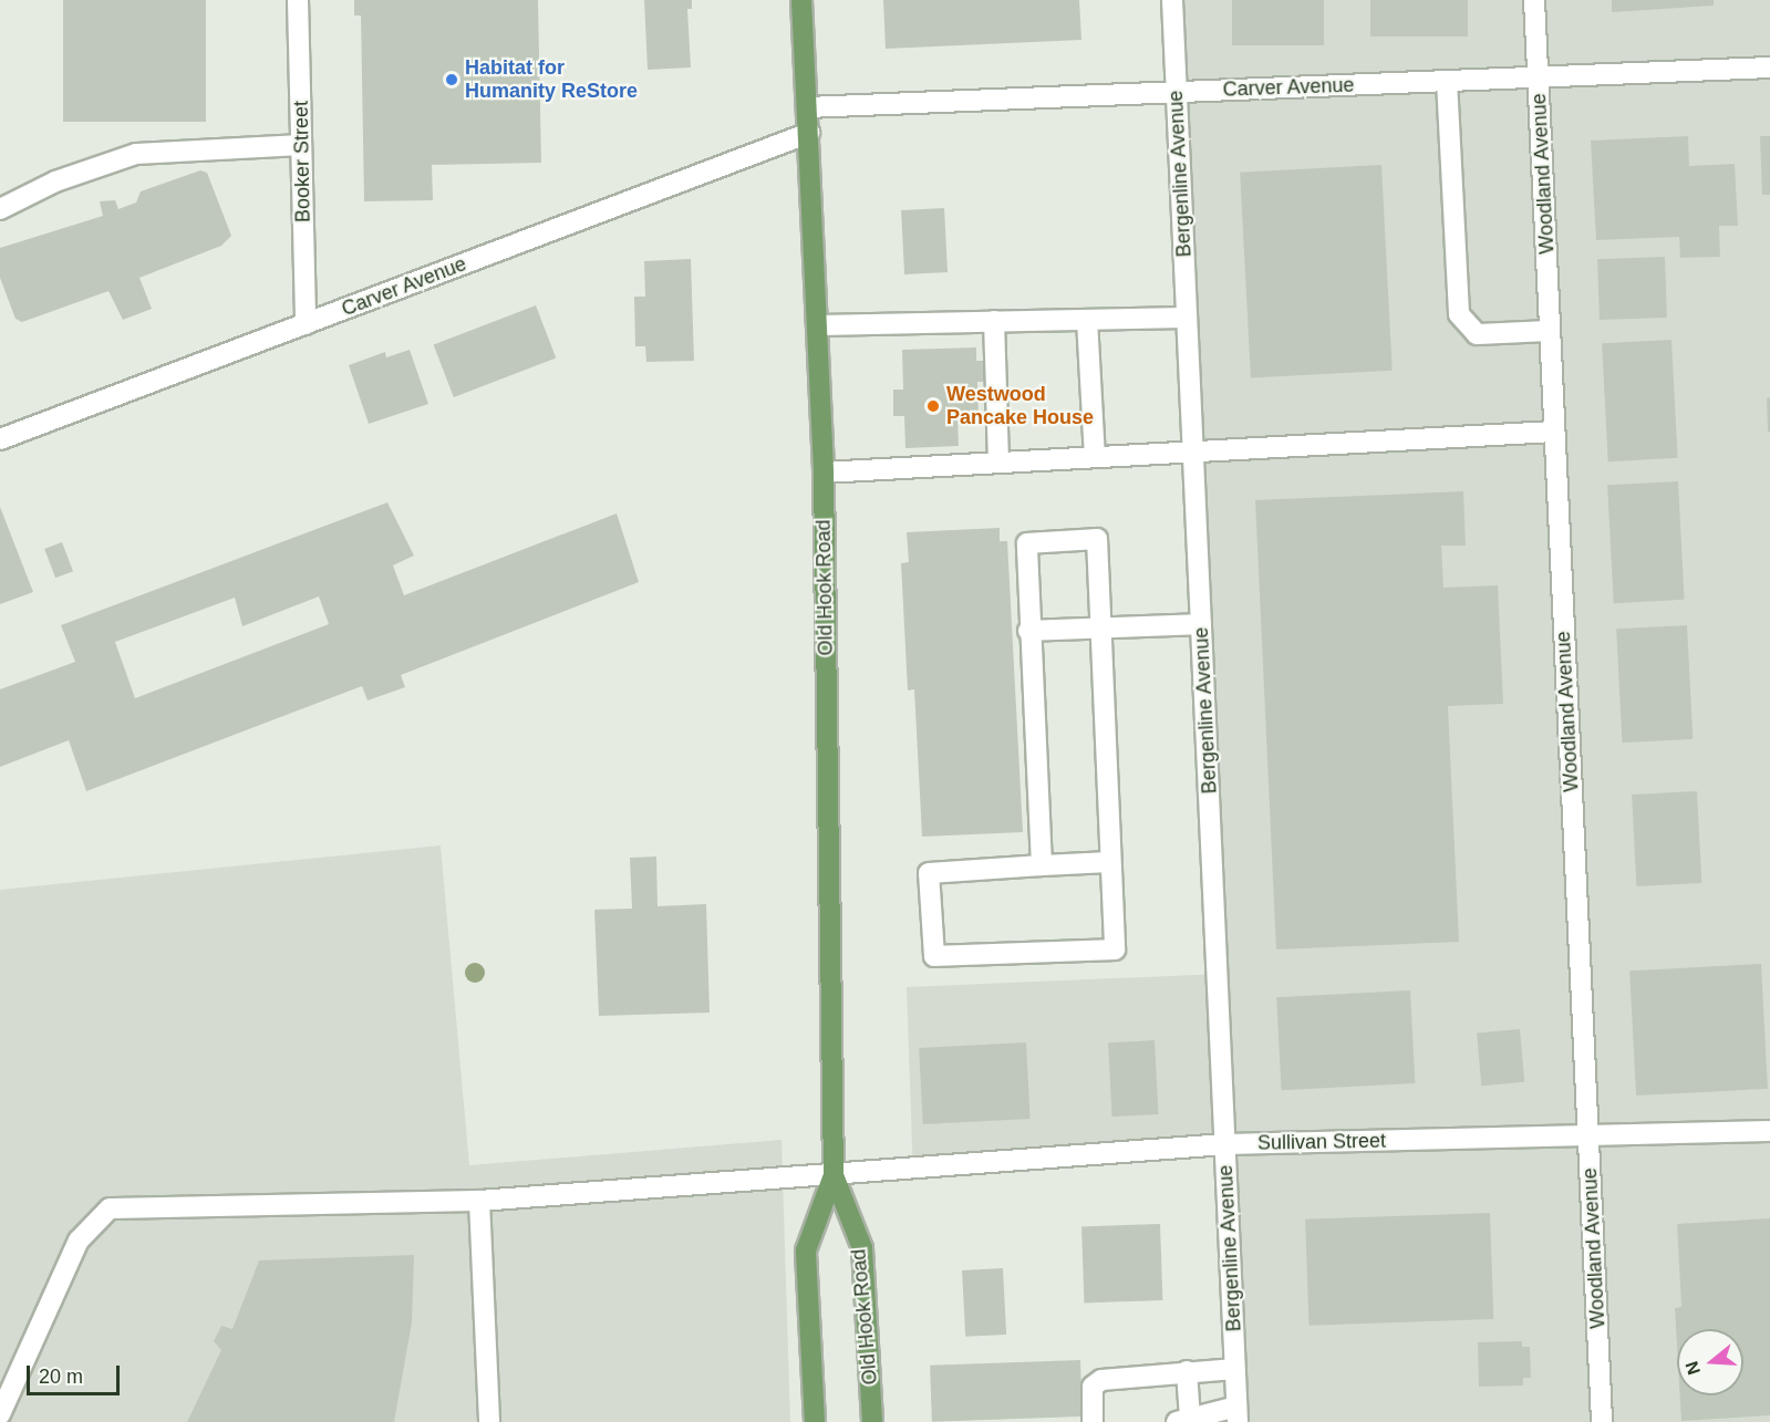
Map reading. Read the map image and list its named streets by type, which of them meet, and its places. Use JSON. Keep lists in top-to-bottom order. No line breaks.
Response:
{"streets":{"main road":["Old Hook Road"],"street":["Carver Avenue","Booker Street","Bergenline Avenue","Woodland Avenue","Sullivan Street"]},"crossings":[["Carver Avenue","Booker Street"],["Carver Avenue","Bergenline Avenue"],["Carver Avenue","Woodland Avenue"],["Carver Avenue","Old Hook Road"],["Bergenline Avenue","Sullivan Street"],["Woodland Avenue","Sullivan Street"],["Old Hook Road","Sullivan Street"]],"places":["Habitat for Humanity ReStore","Westwood Pancake House"],"scale_bar":"20 m","north":"left"}
